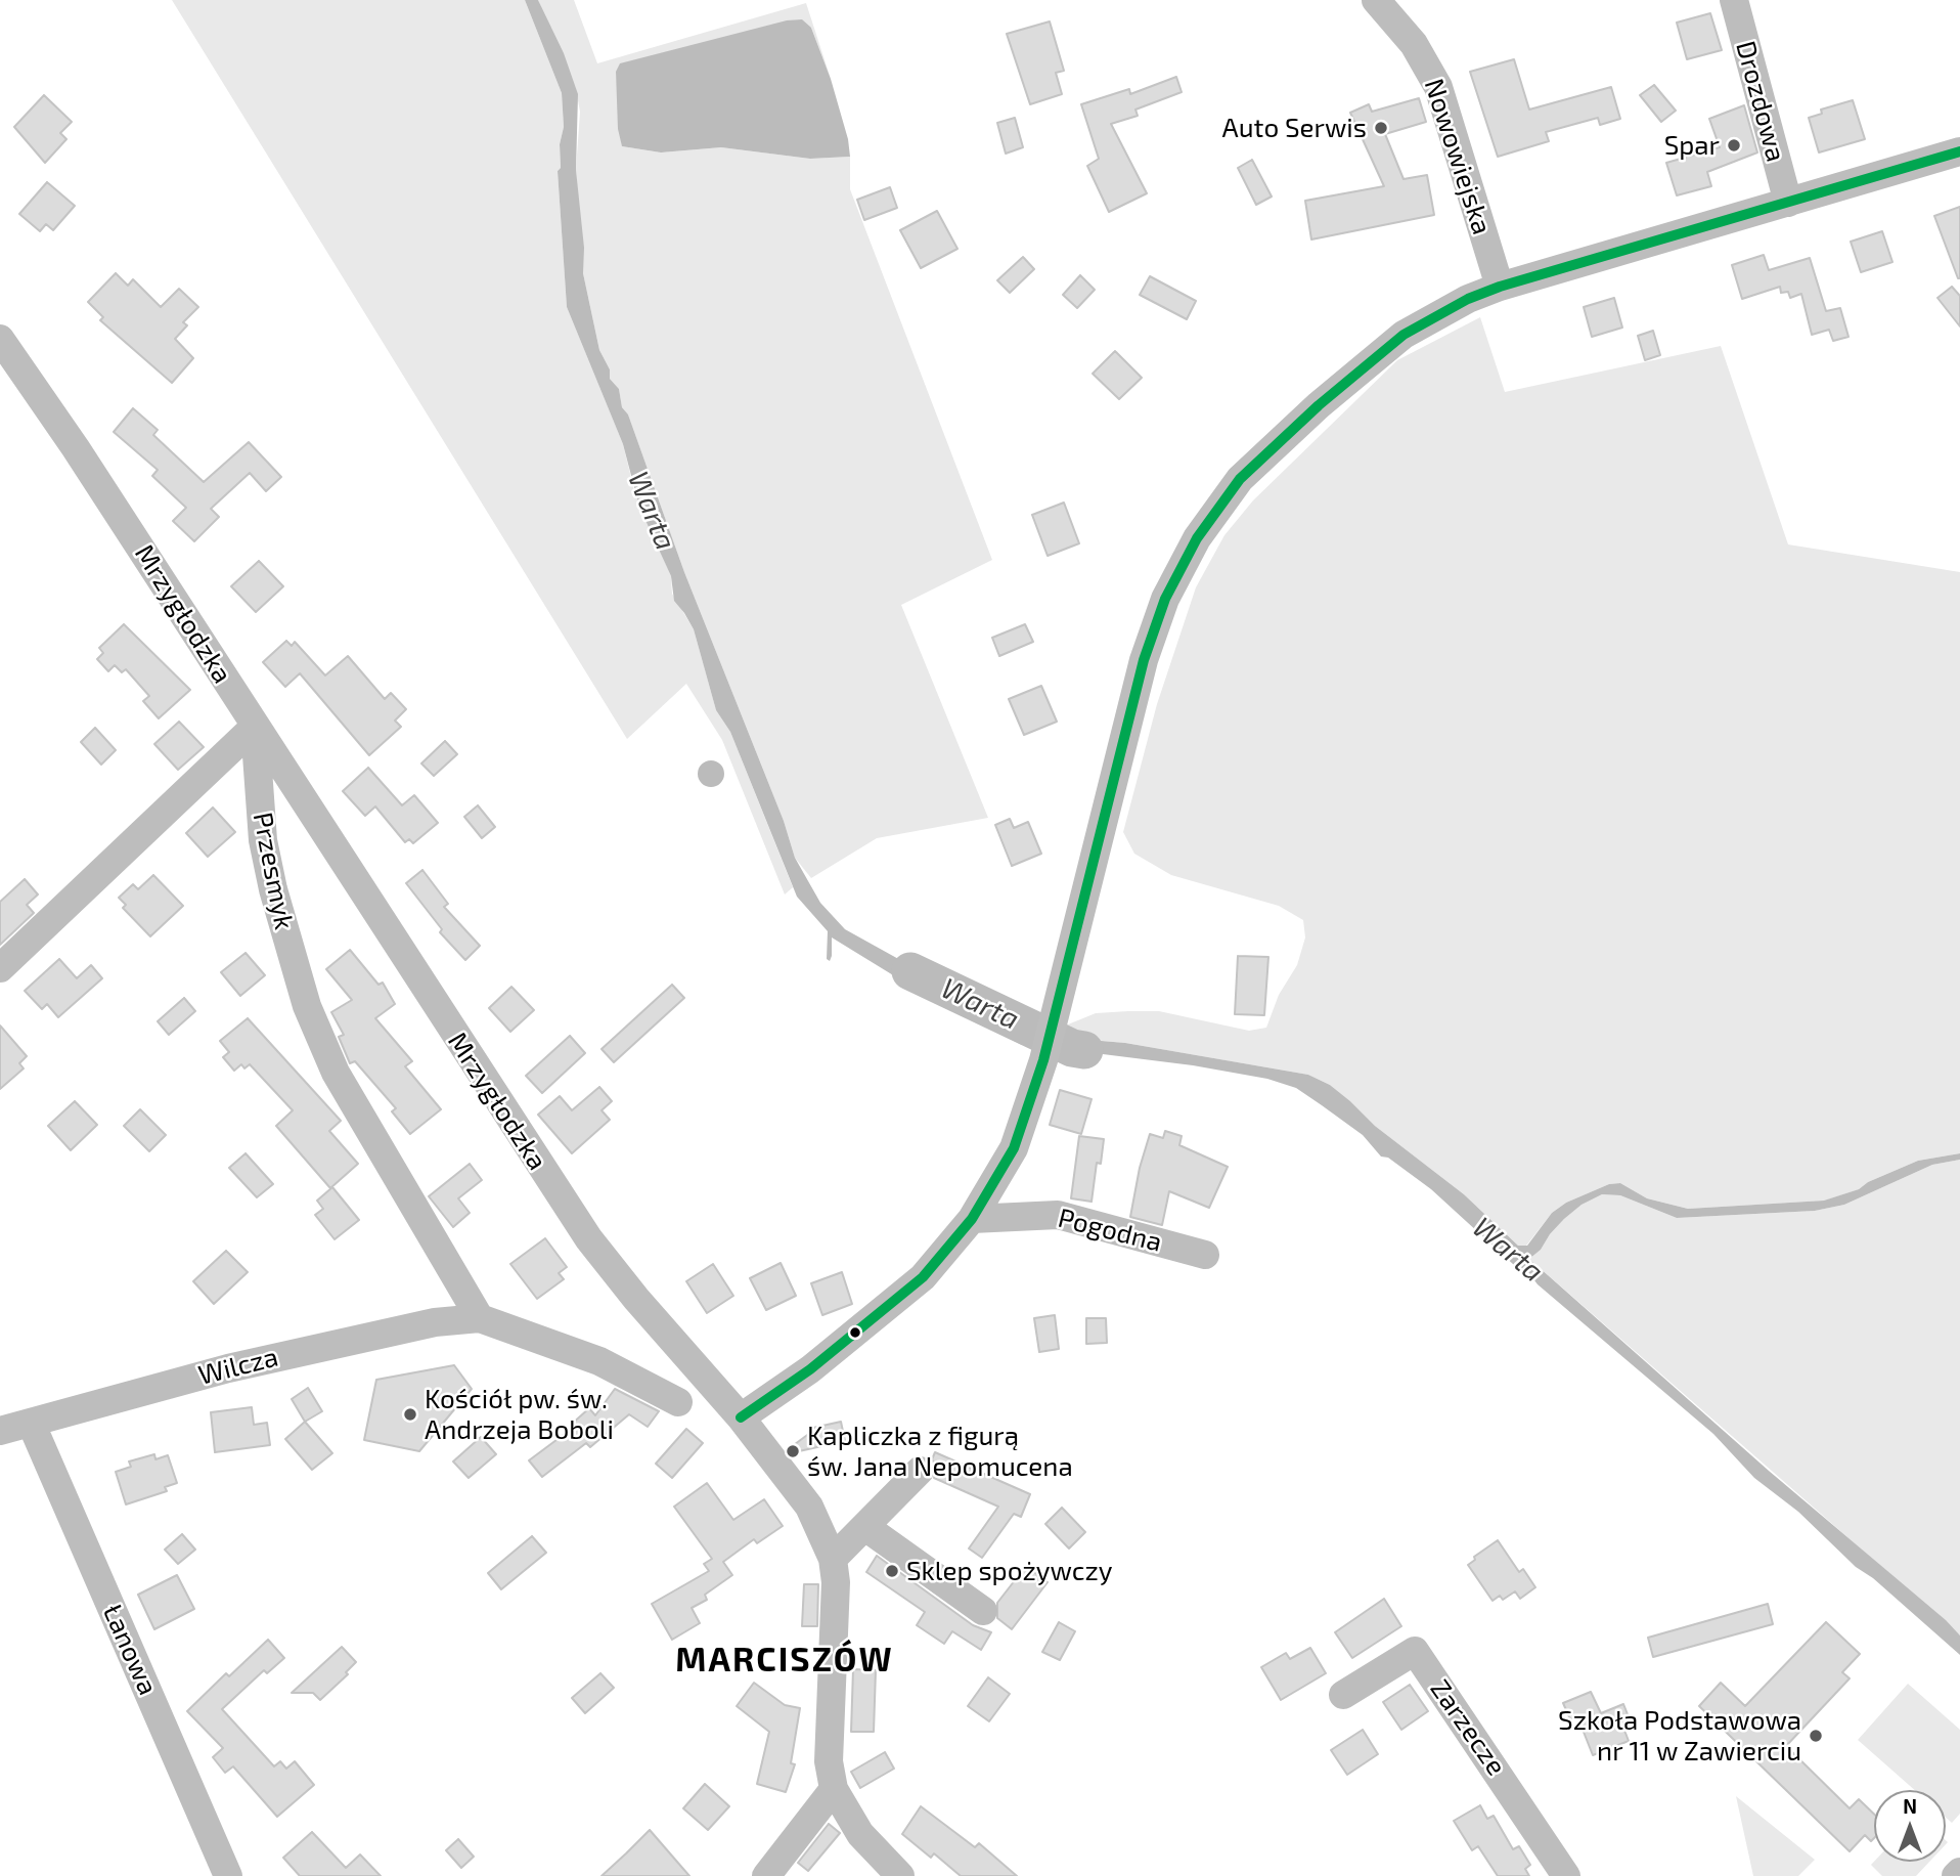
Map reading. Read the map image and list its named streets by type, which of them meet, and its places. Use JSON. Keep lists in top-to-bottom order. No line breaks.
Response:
{"streets":{"street":["Drozdowa","Nowowiejska","Mrzygłodzka","Przesmyk","Pogodna","Wilcza","Łanowa","Zarzecze"]},"crossings":[["Mrzygłodzka","Przesmyk"],["Przesmyk","Wilcza"],["Wilcza","Łanowa"]],"districts":["MARCISZÓW"],"water":["Warta"],"places":["Auto Serwis","Spar","Kościół pw. św. Andrzeja Boboli","Kapliczka z figurą św. Jana Nepomucena","Sklep spożywczy","Szkoła Podstawowa nr 11 w Zawierciu"],"north":"top"}
